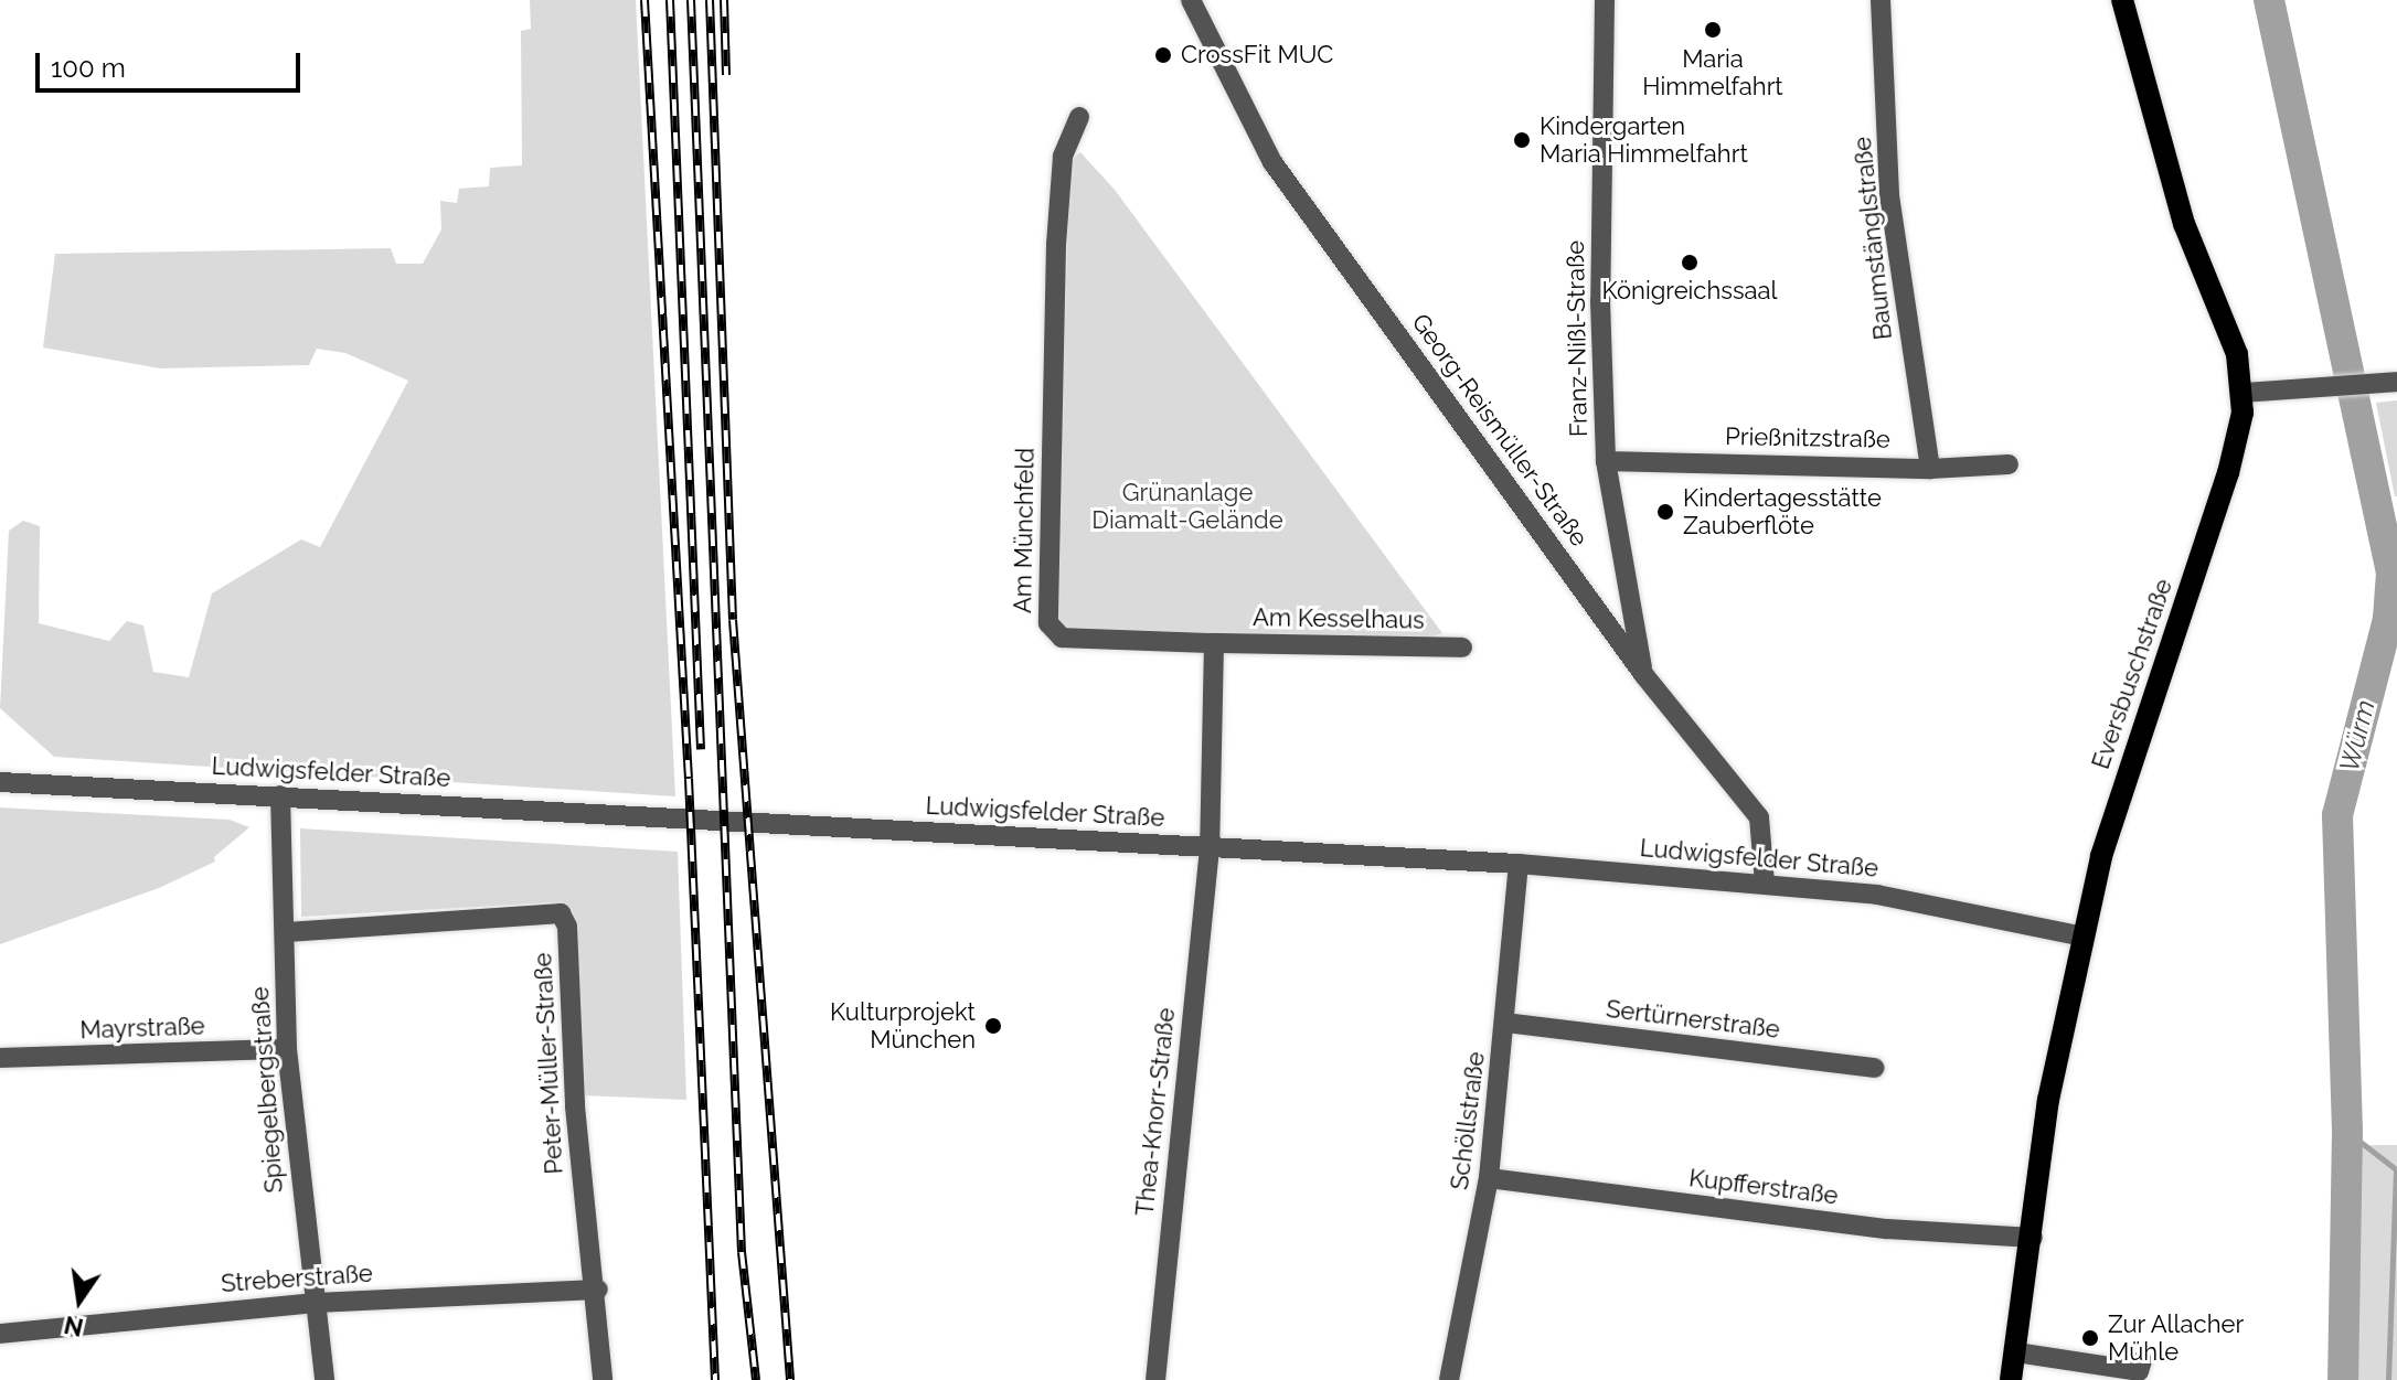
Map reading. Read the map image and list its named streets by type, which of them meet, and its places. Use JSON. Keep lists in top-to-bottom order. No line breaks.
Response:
{"streets":{"main road":["Eversbuschstraße"],"street":["Baumstänglstraße","Franz-Nißl-Straße","Georg-Reismüller-Straße","Prießnitzstraße","Am Münchfeld","Am Kesselhaus","Ludwigsfelder Straße","Sertürnerstraße","Mayrstraße","Peter-Müller-Straße","Spiegelbergstraße","Thea-Knorr-Straße","Schöllstraße","Kupfferstraße","Streberstraße"]},"crossings":[["Baumstänglstraße","Prießnitzstraße"],["Franz-Nißl-Straße","Georg-Reismüller-Straße"],["Franz-Nißl-Straße","Prießnitzstraße"],["Georg-Reismüller-Straße","Ludwigsfelder Straße"],["Am Münchfeld","Am Kesselhaus"],["Eversbuschstraße","Ludwigsfelder Straße"],["Eversbuschstraße","Kupfferstraße"],["Ludwigsfelder Straße","Spiegelbergstraße"],["Ludwigsfelder Straße","Thea-Knorr-Straße"],["Ludwigsfelder Straße","Schöllstraße"],["Sertürnerstraße","Schöllstraße"],["Mayrstraße","Spiegelbergstraße"],["Peter-Müller-Straße","Spiegelbergstraße"],["Peter-Müller-Straße","Streberstraße"],["Spiegelbergstraße","Streberstraße"],["Schöllstraße","Kupfferstraße"]],"water":["Würm"],"parks":["Grünanlage Diamalt-Gelände"],"places":["Maria Himmelfahrt","CrossFit MUC","Kindergarten Maria Himmelfahrt","Königreichssaal","Kindertagesstätte Zauberflöte","Kulturprojekt München","Zur Allacher Mühle"],"scale_bar":"100 m","north":"bottom"}
